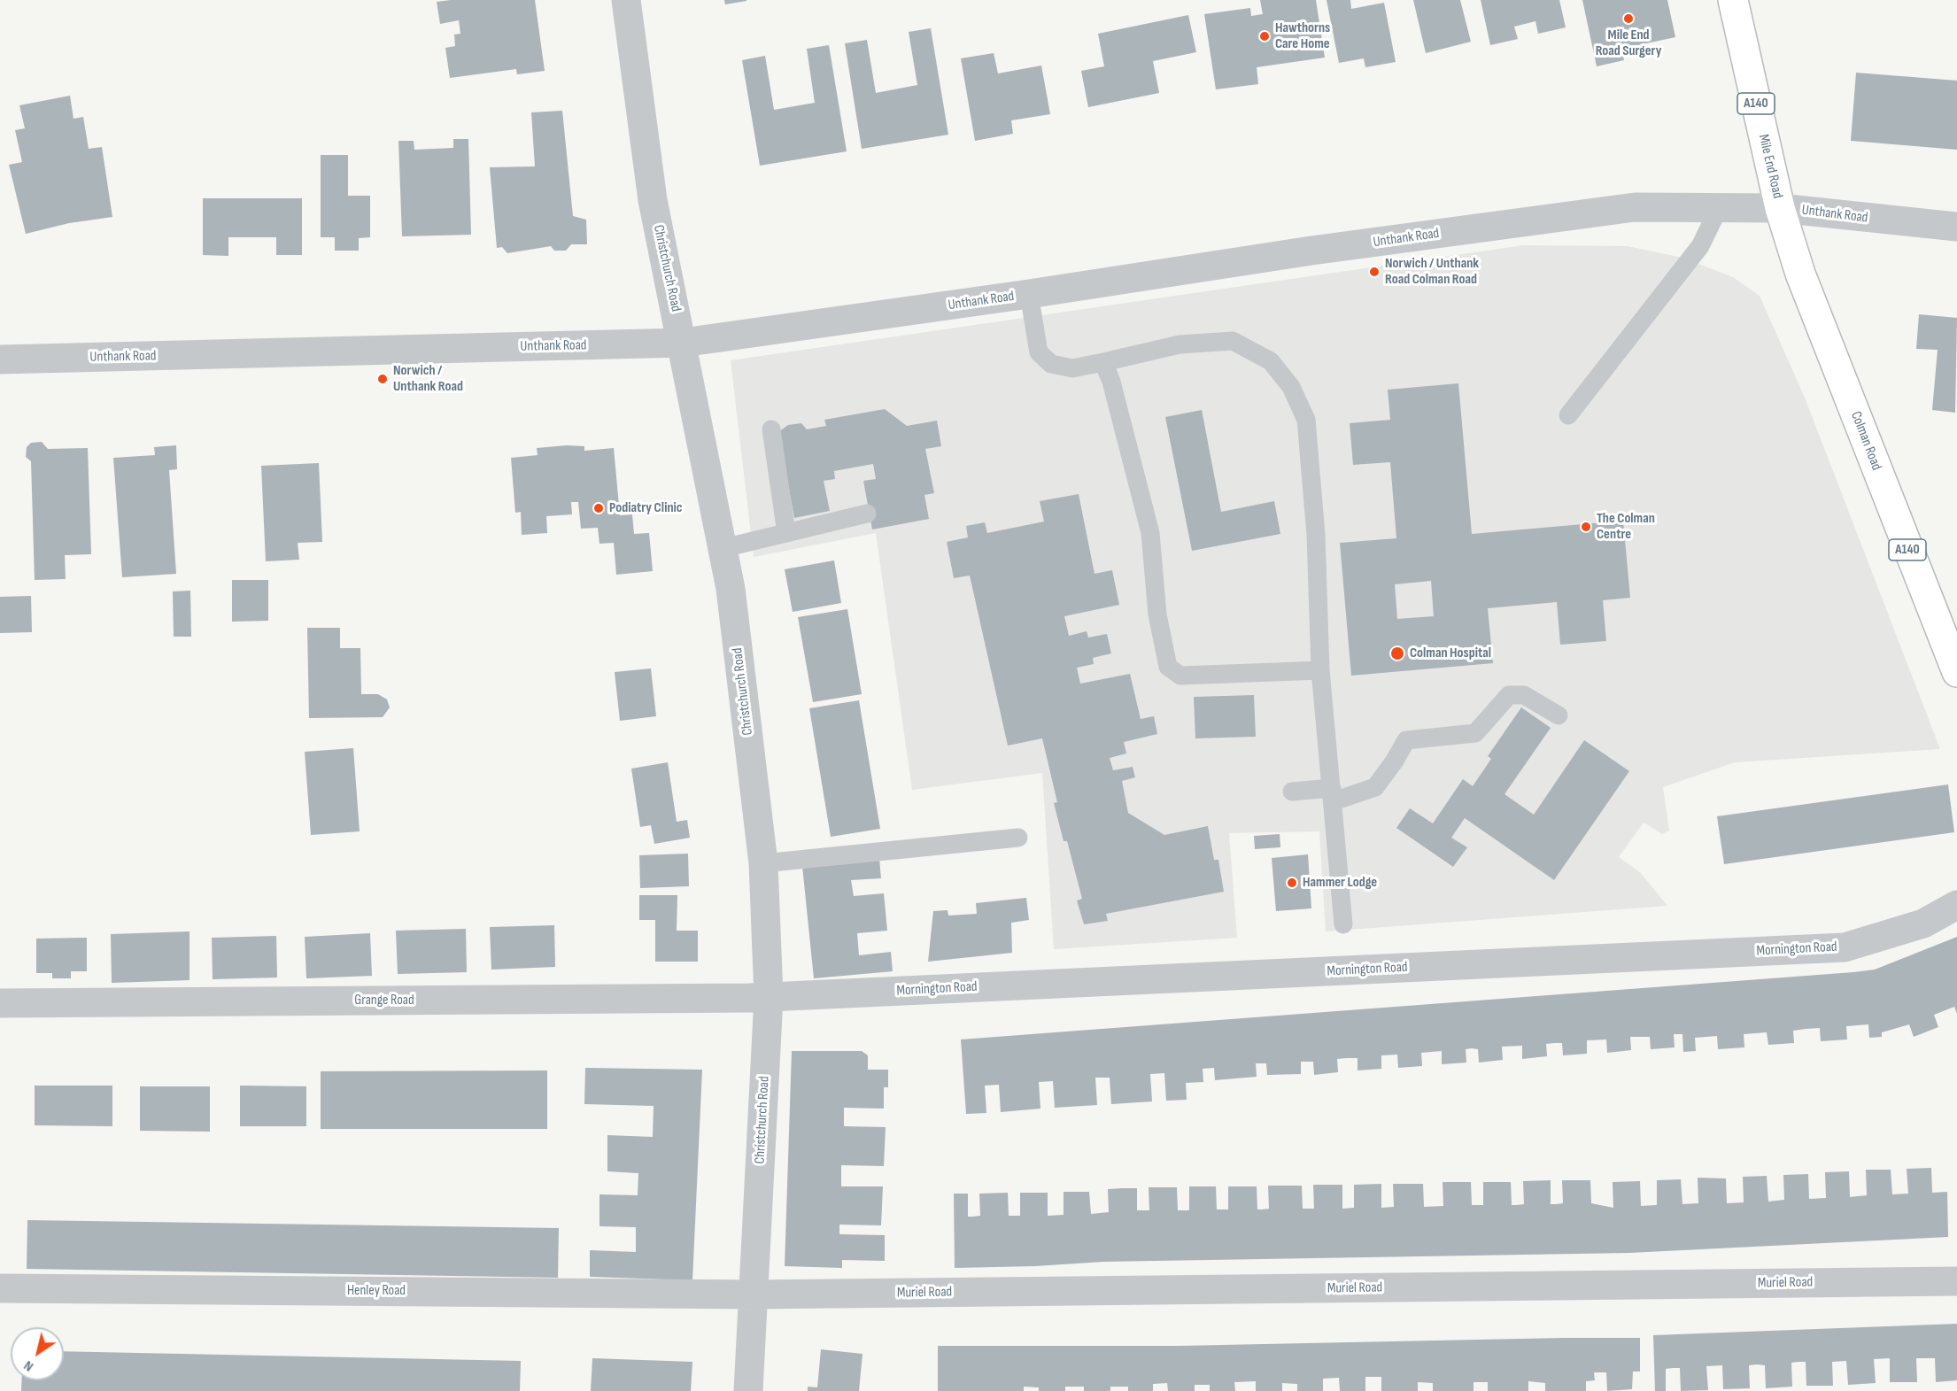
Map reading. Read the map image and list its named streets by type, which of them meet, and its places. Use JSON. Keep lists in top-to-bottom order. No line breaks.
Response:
{"streets":{"highway":["A140","Mile End Road","Colman Road"],"street":["Unthank Road","Christchurch Road","Mornington Road","Grange Road","Muriel Road","Henley Road"]},"crossings":[["Mile End Road","Unthank Road"],["Mile End Road","Colman Road"],["Unthank Road","Christchurch Road"],["Unthank Road","Colman Road"],["Christchurch Road","Mornington Road"],["Christchurch Road","Grange Road"],["Christchurch Road","Muriel Road"],["Christchurch Road","Henley Road"],["Mornington Road","Grange Road"],["Muriel Road","Henley Road"]],"places":["Mile End Road Surgery","Hawthorns Care Home","Norwich / Unthank Road Colman Road","Norwich / Unthank Road","Podiatry Clinic","The Colman Centre","Colman Hospital","Hammer Lodge"],"north":"bottom left"}
